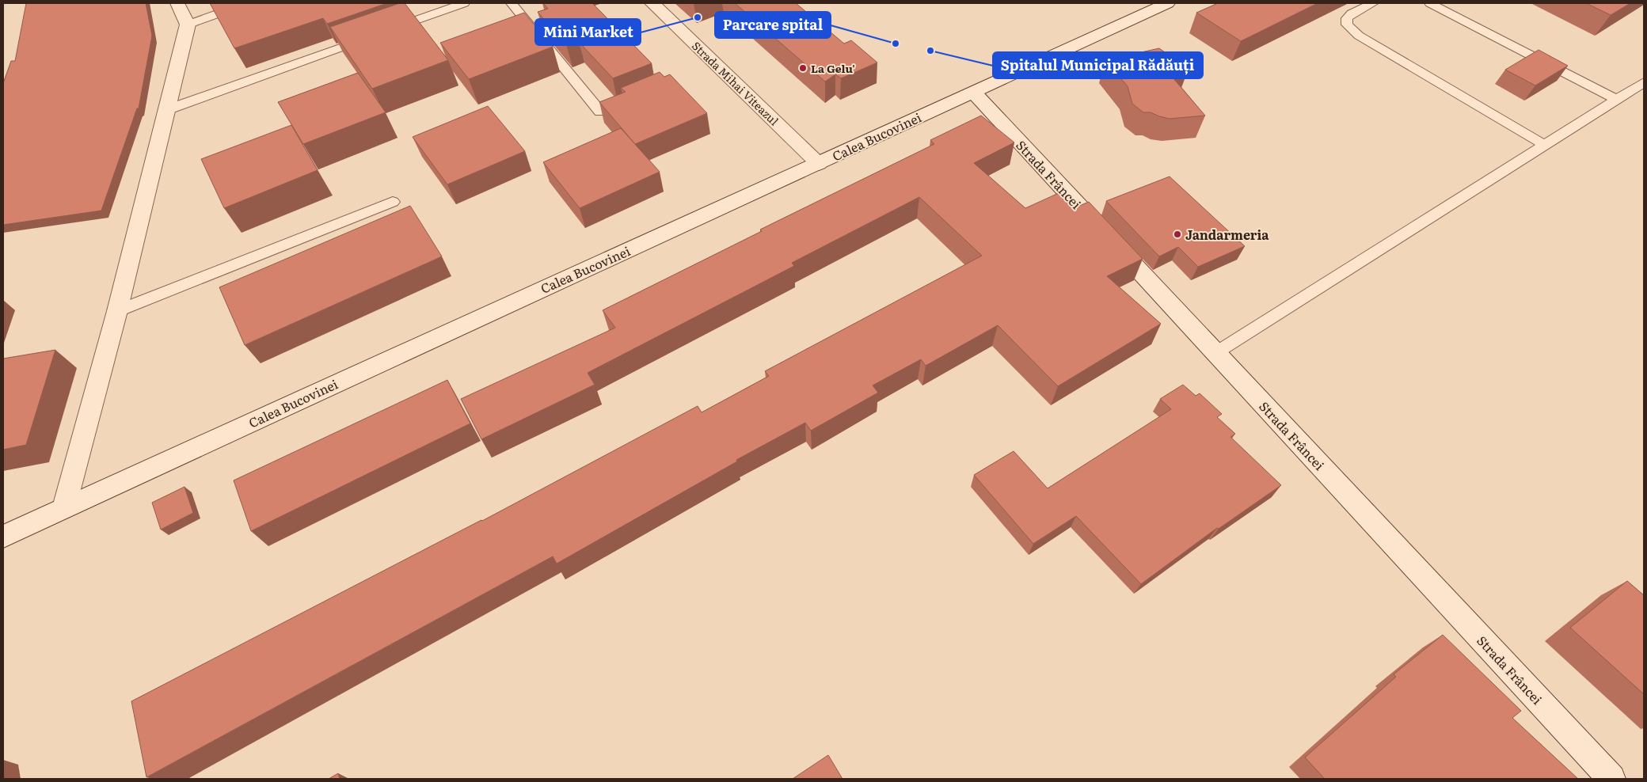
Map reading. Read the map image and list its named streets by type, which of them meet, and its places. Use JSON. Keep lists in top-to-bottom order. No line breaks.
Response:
{"streets":{"street":["Strada Mihai Viteazul","Calea Bucovinei","Strada Frâncei"]},"crossings":[["Strada Mihai Viteazul","Calea Bucovinei"],["Calea Bucovinei","Strada Frâncei"]],"places":["Mini Market","Parcare spital","Spitalul Municipal Rădăuți","La Gelu'","Jandarmeria"]}
